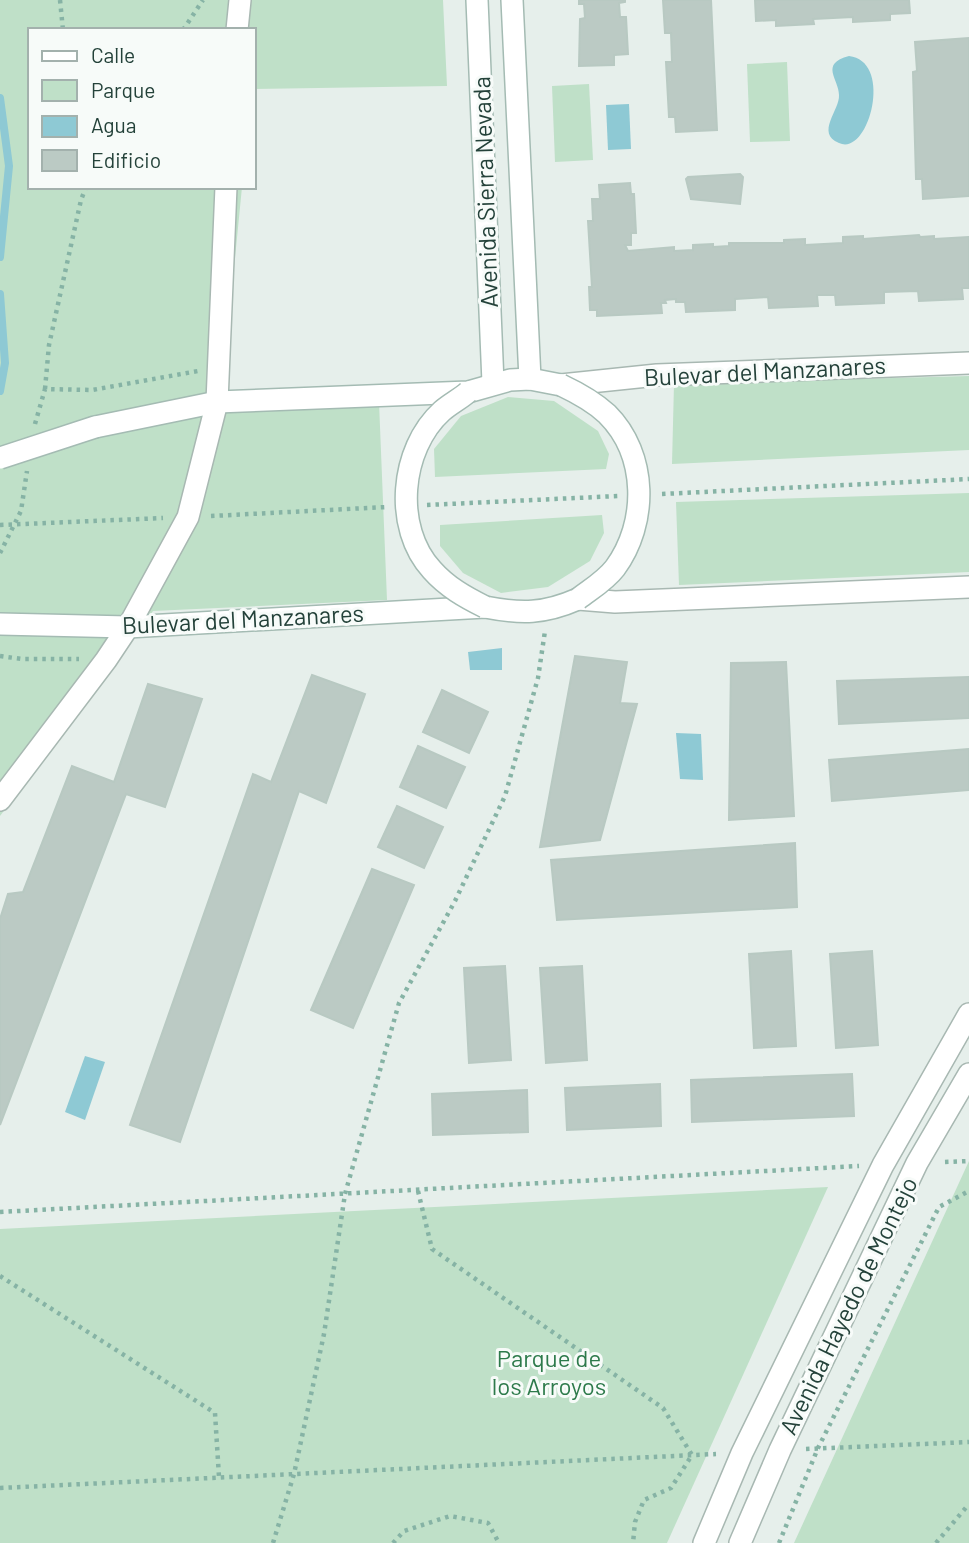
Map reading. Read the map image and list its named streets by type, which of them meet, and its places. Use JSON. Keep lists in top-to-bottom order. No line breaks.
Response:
{"streets":{"street":["Avenida Sierra Nevada","Bulevar del Manzanares","Avenida Hayedo de Montejo"]},"crossings":[["Avenida Sierra Nevada","Bulevar del Manzanares"]],"parks":["Parque de los Arroyos"],"legend":["Calle","Parque","Agua","Edificio"]}
